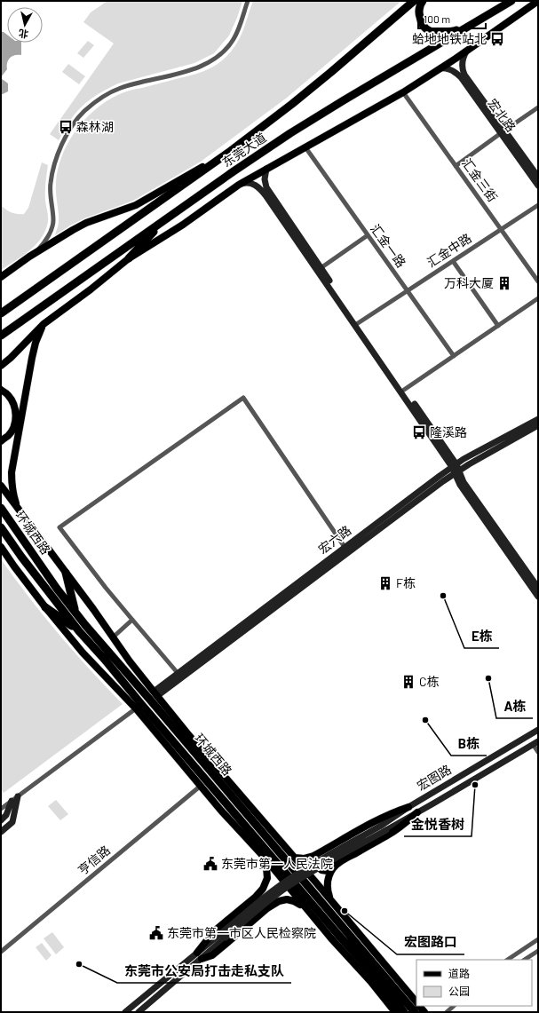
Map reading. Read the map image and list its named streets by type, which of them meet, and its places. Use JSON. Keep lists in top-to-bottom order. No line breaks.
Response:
{"streets":{"highway":["东莞大道","环城西路"],"street":["宏北路","汇金三街","汇金一路","汇金中路","宏六路","宏图路","亨信路"]},"crossings":[["汇金三街","汇金中路"],["汇金一路","汇金中路"]],"places":{"bus stop":["蛤地地铁站北","森林湖","隆溪路"],"building":["万科大厦","F栋","C栋"],"other":["E栋","A栋","B栋","金悦香树","宏图路口","东莞市公安局打击走私支队"],"public building":["东莞市第一人民法院","东莞市第一市区人民检察院"]},"legend":["道路","公园"],"scale_bar":"100 m","north":"bottom"}
